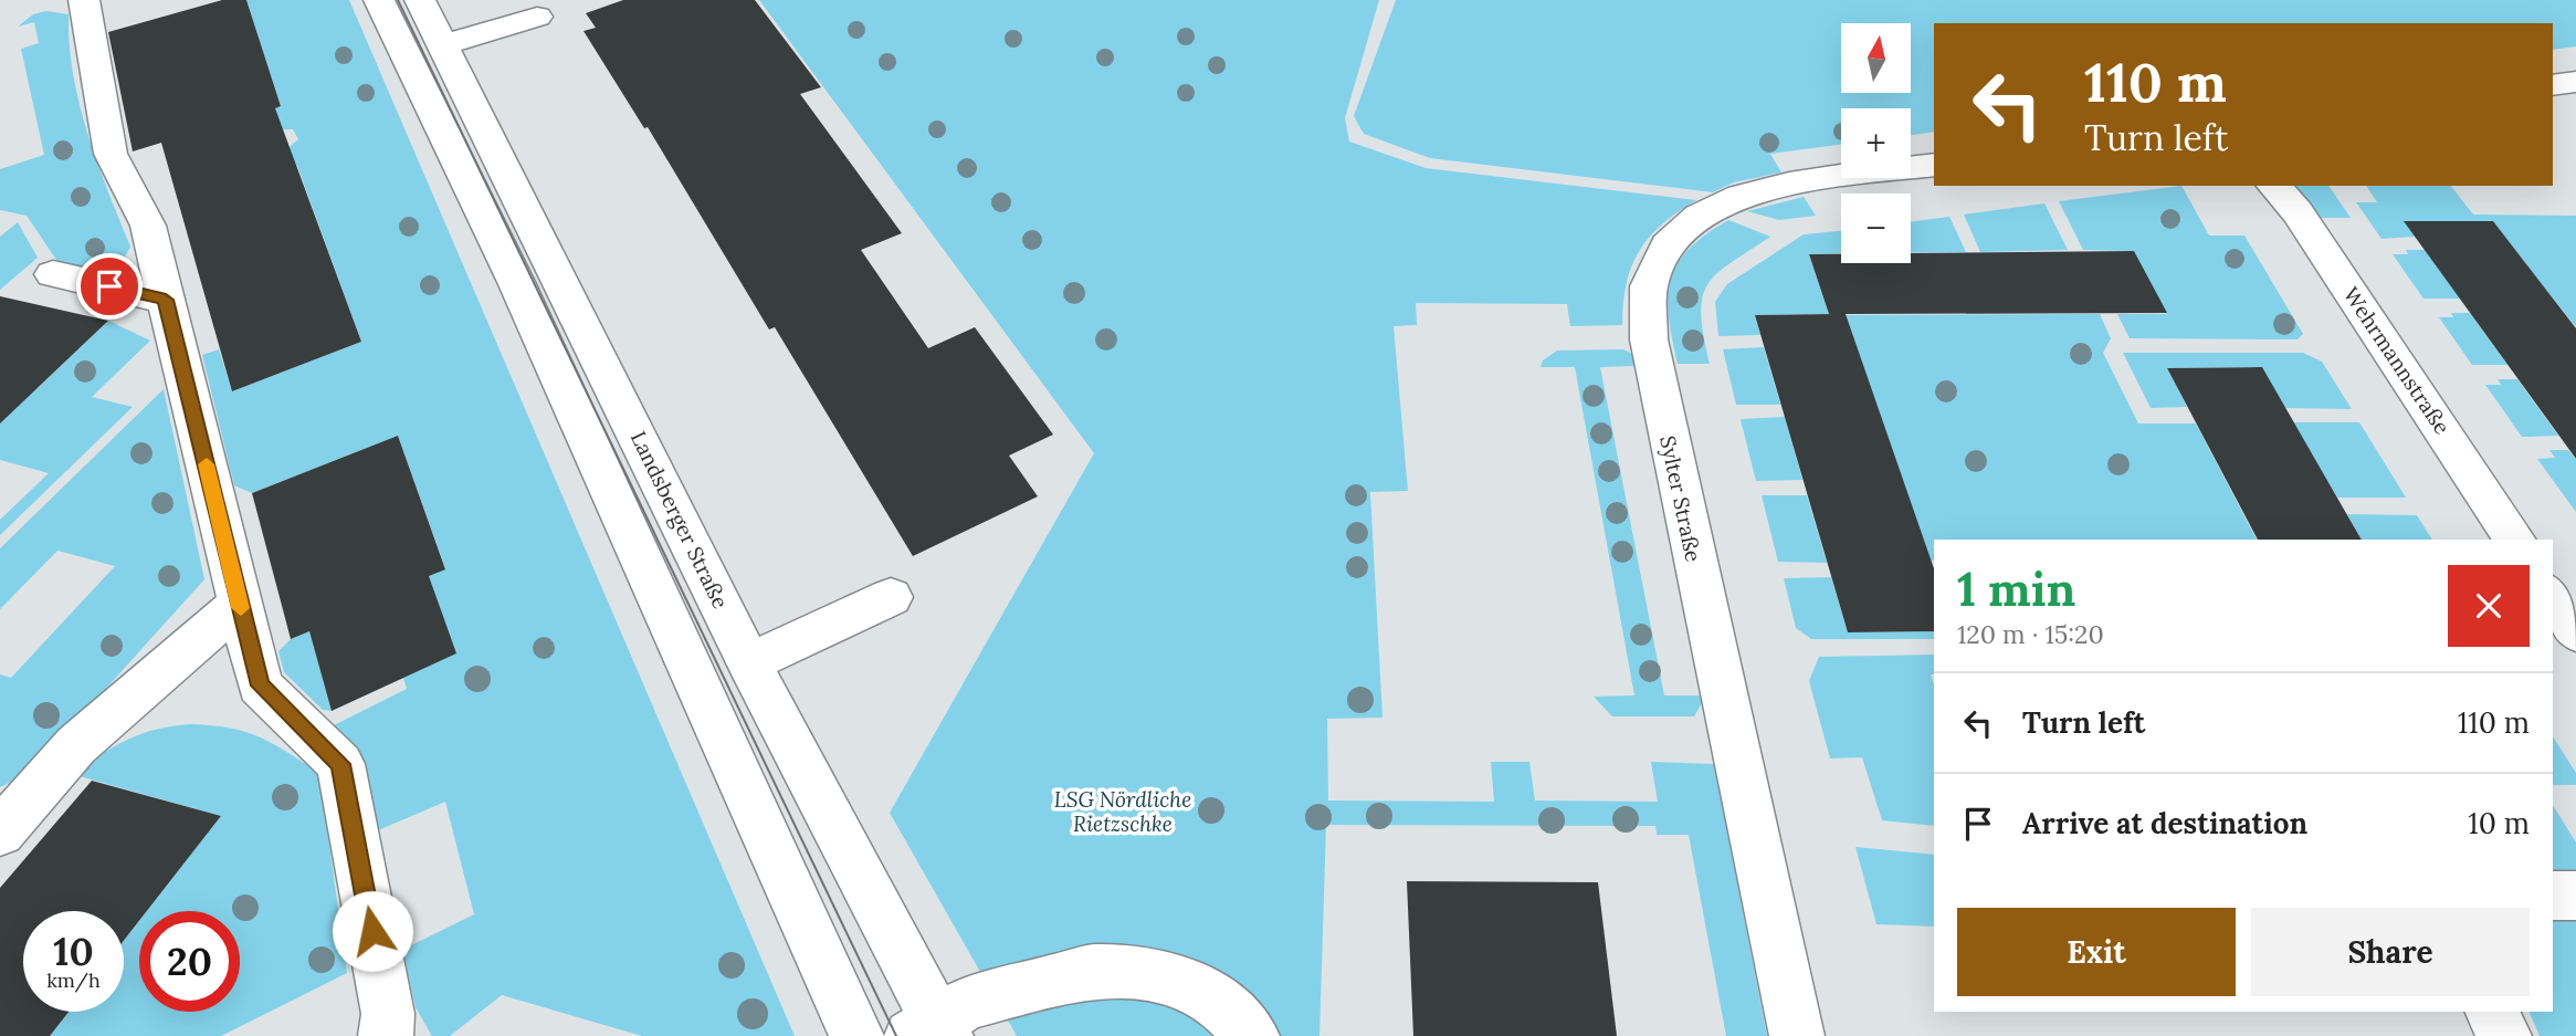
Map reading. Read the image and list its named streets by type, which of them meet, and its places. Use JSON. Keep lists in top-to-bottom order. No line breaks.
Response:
{"streets":{"street":["Wehrmannstraße","Sylter Straße","Landsberger Straße"]},"parks":["LSG Nördliche Rietzschke"],"north":"top","page":{"map_buttons":["+","−"],"turn":["110 m","Turn left"],"heading":["1 min","120 m · 15:20"],"list":[{"name":"Turn left","value":"110 m"},{"name":"Arrive at destination","value":"10 m"}],"buttons":["Exit","Share"],"speed":"10 km/h","limit":"20"}}
